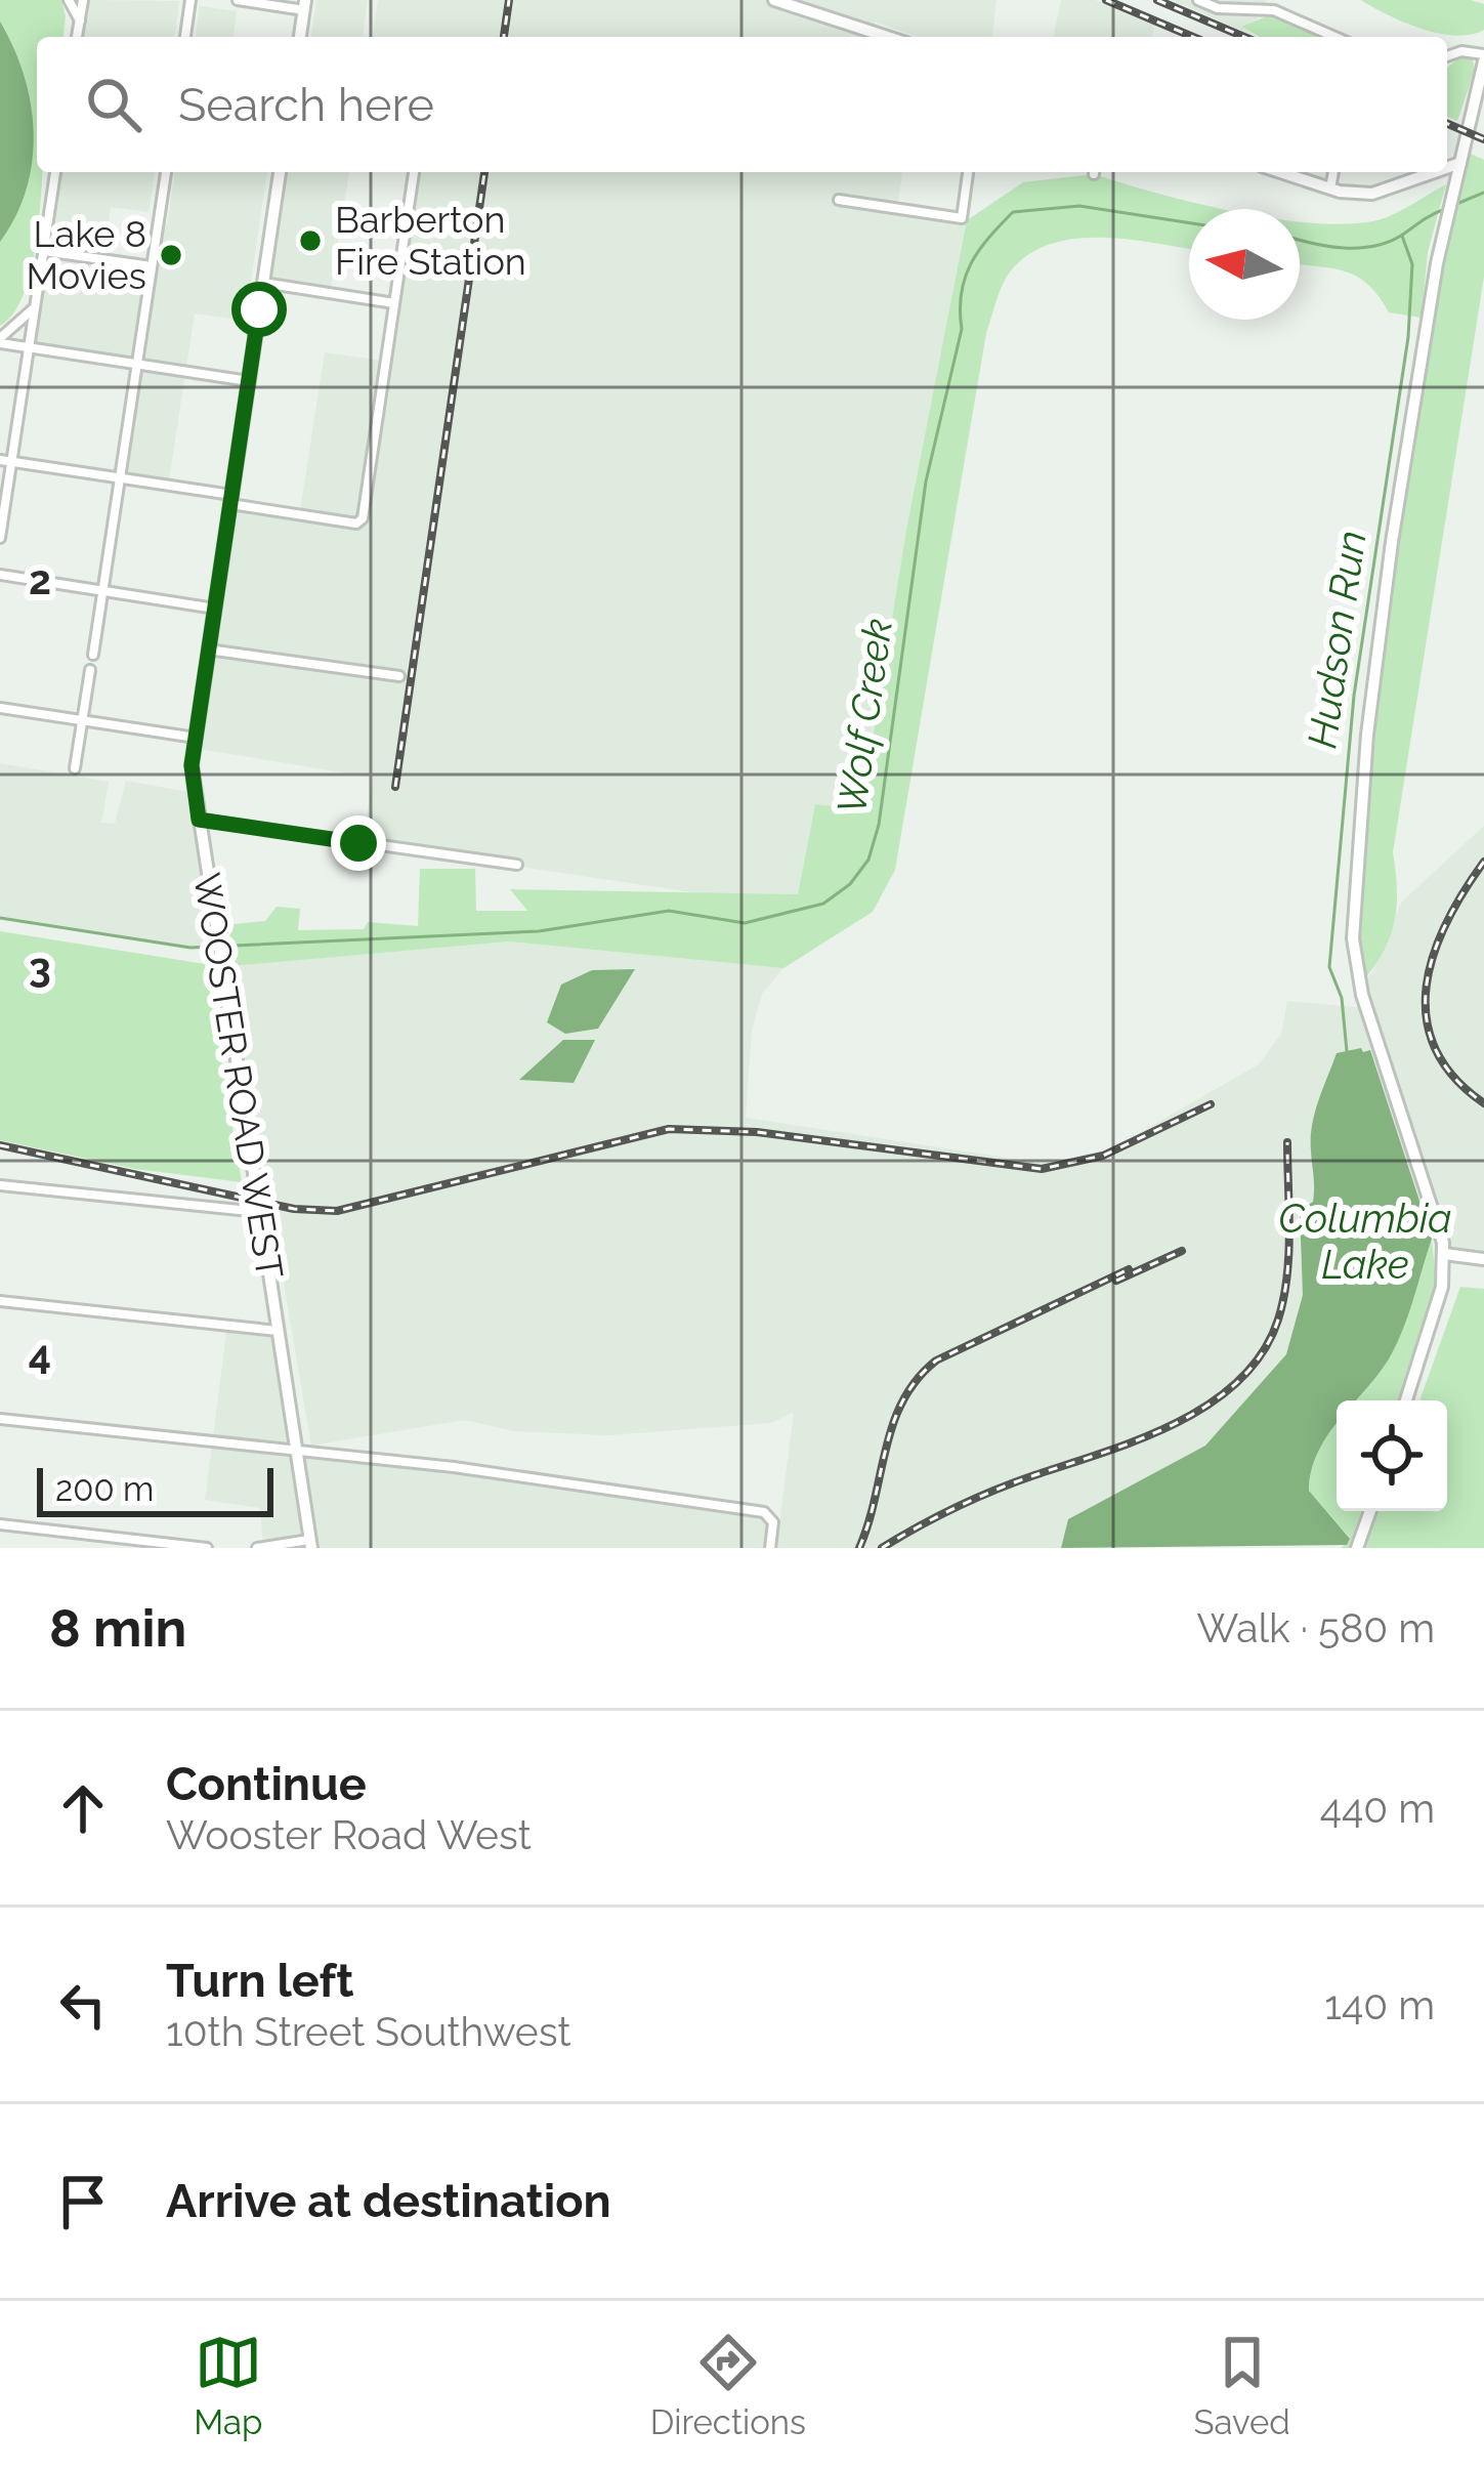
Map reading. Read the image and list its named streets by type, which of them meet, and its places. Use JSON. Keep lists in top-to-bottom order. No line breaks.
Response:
{"streets":{"main road":["WOOSTER ROAD WEST"]},"water":["Hudson Run","Wolf Creek","Columbia Lake"],"places":["Barberton Fire Station","Lake 8 Movies"],"scale_bar":"200 m","north":"left","page":{"search":"Search here","scale":"200 m","heading":["8 min","Walk · 580 m"],"list":[["Continue","Wooster Road West","440 m"],["Turn left","10th Street Southwest","140 m"],"Arrive at destination"],"nav":["Map","Directions","Saved"]},"grid":{"rows":["2","3","4"]}}
